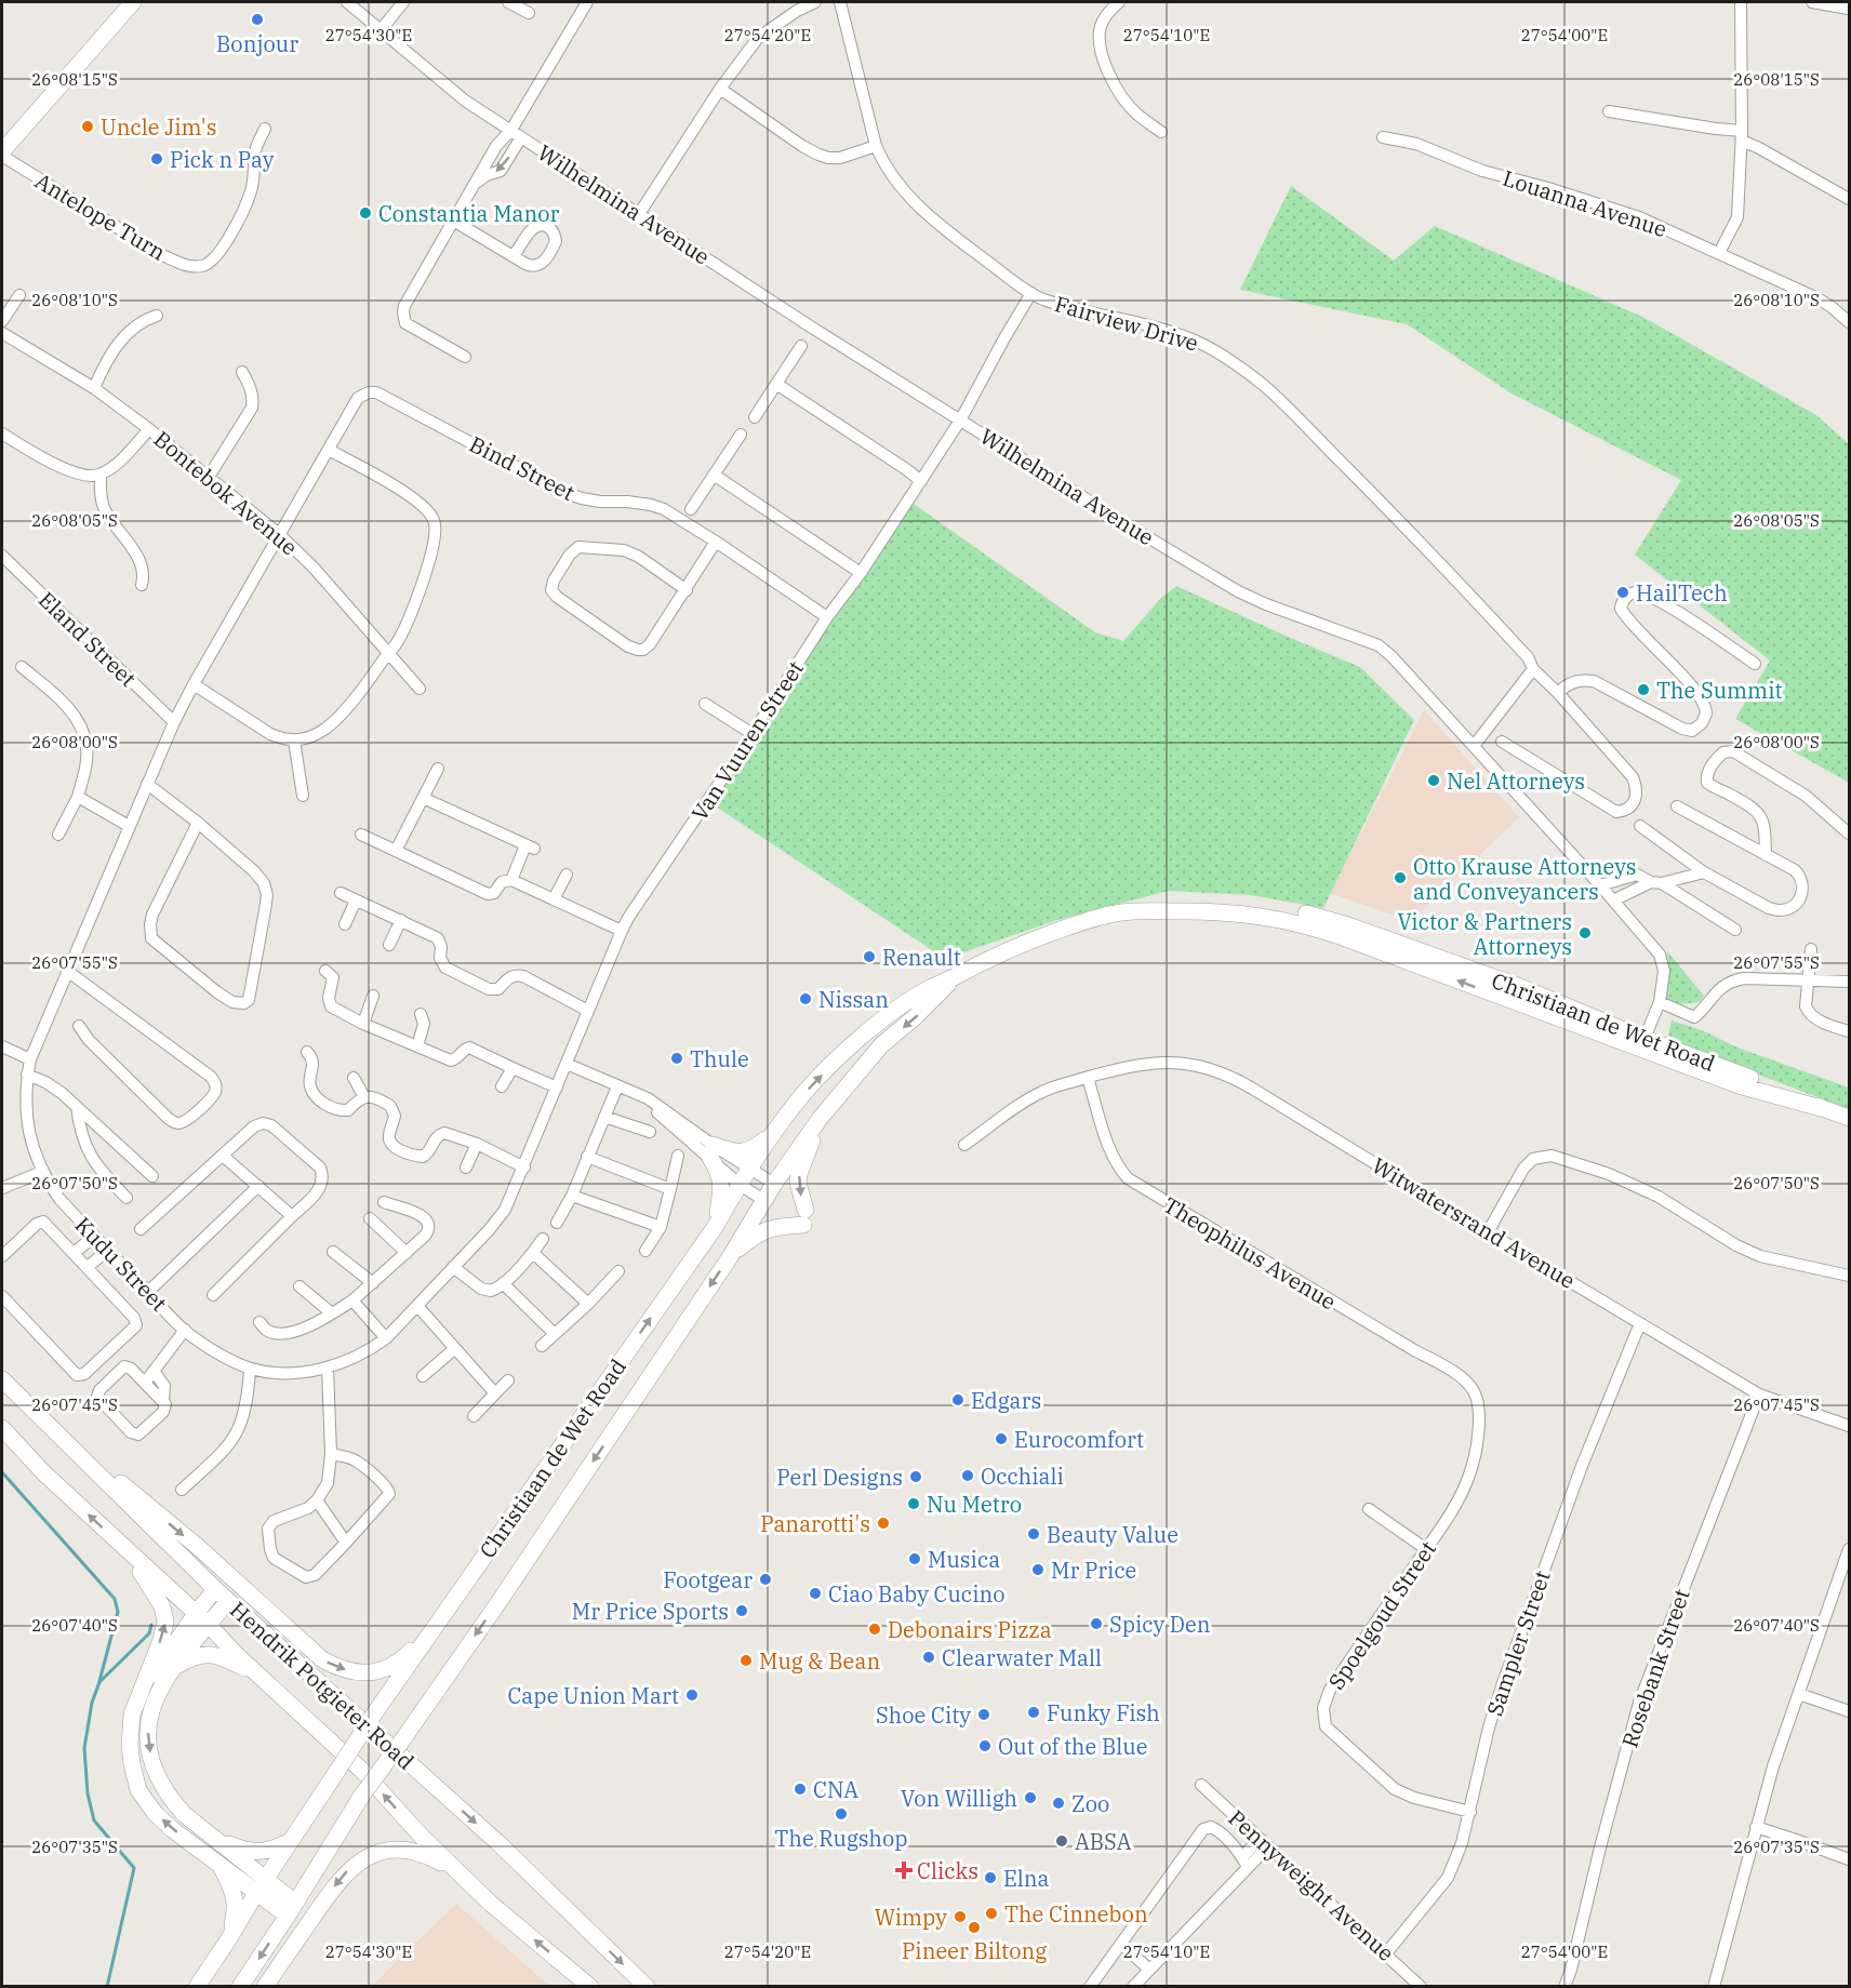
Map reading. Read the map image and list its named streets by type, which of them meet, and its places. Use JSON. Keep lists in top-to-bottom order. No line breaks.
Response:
{"streets":{"main road":["Christiaan de Wet Road","Hendrik Potgieter Road"],"street":["Louanna Avenue","Wilhelmina Avenue","Antelope Turn","Fairview Drive","Bind Street","Bontebok Avenue","Eland Street","Van Vuuren Street","Witwatersrand Avenue","Theophilus Avenue","Kudu Street","Spoelgoud Street","Sampler Street","Rosebank Street","Pennyweight Avenue"]},"crossings":[["Wilhelmina Avenue","Van Vuuren Street"],["Wilhelmina Avenue","Christiaan de Wet Road"],["Fairview Drive","Van Vuuren Street"],["Bind Street","Van Vuuren Street"],["Bind Street","Kudu Street"],["Bontebok Avenue","Kudu Street"],["Eland Street","Kudu Street"],["Van Vuuren Street","Kudu Street"],["Witwatersrand Avenue","Theophilus Avenue"],["Witwatersrand Avenue","Sampler Street"],["Witwatersrand Avenue","Rosebank Street"],["Theophilus Avenue","Spoelgoud Street"],["Spoelgoud Street","Sampler Street"],["Sampler Street","Pennyweight Avenue"]],"places":{"other":["Bonjour","Uncle Jim's","Pick n Pay","Constantia Manor","HailTech","The Summit","Nel Attorneys","Otto Krause Attorneys and Conveyancers","Victor & Partners Attorneys","Renault","Nissan","Thule","Edgars","Eurocomfort","Occhiali","Perl Designs","Nu Metro","Panarotti's","Beauty Value","Musica","Mr Price","Footgear","Ciao Baby Cucino","Mr Price Sports","Spicy Den","Debonairs Pizza","Clearwater Mall","Mug & Bean","Cape Union Mart","Funky Fish","Shoe City","Out of the Blue","CNA","Von Willigh","Zoo","The Rugshop","ABSA","Elna","The Cinnebon","Wimpy","Pineer Biltong"],"health":["Clicks"]},"coordinates":["27°54'30\"E","27°54'20\"E","27°54'10\"E","27°54'00\"E","26°08'15\"S","26°08'10\"S","26°08'05\"S","26°08'00\"S","26°07'55\"S","26°07'50\"S","26°07'45\"S","26°07'40\"S","26°07'35\"S"]}
